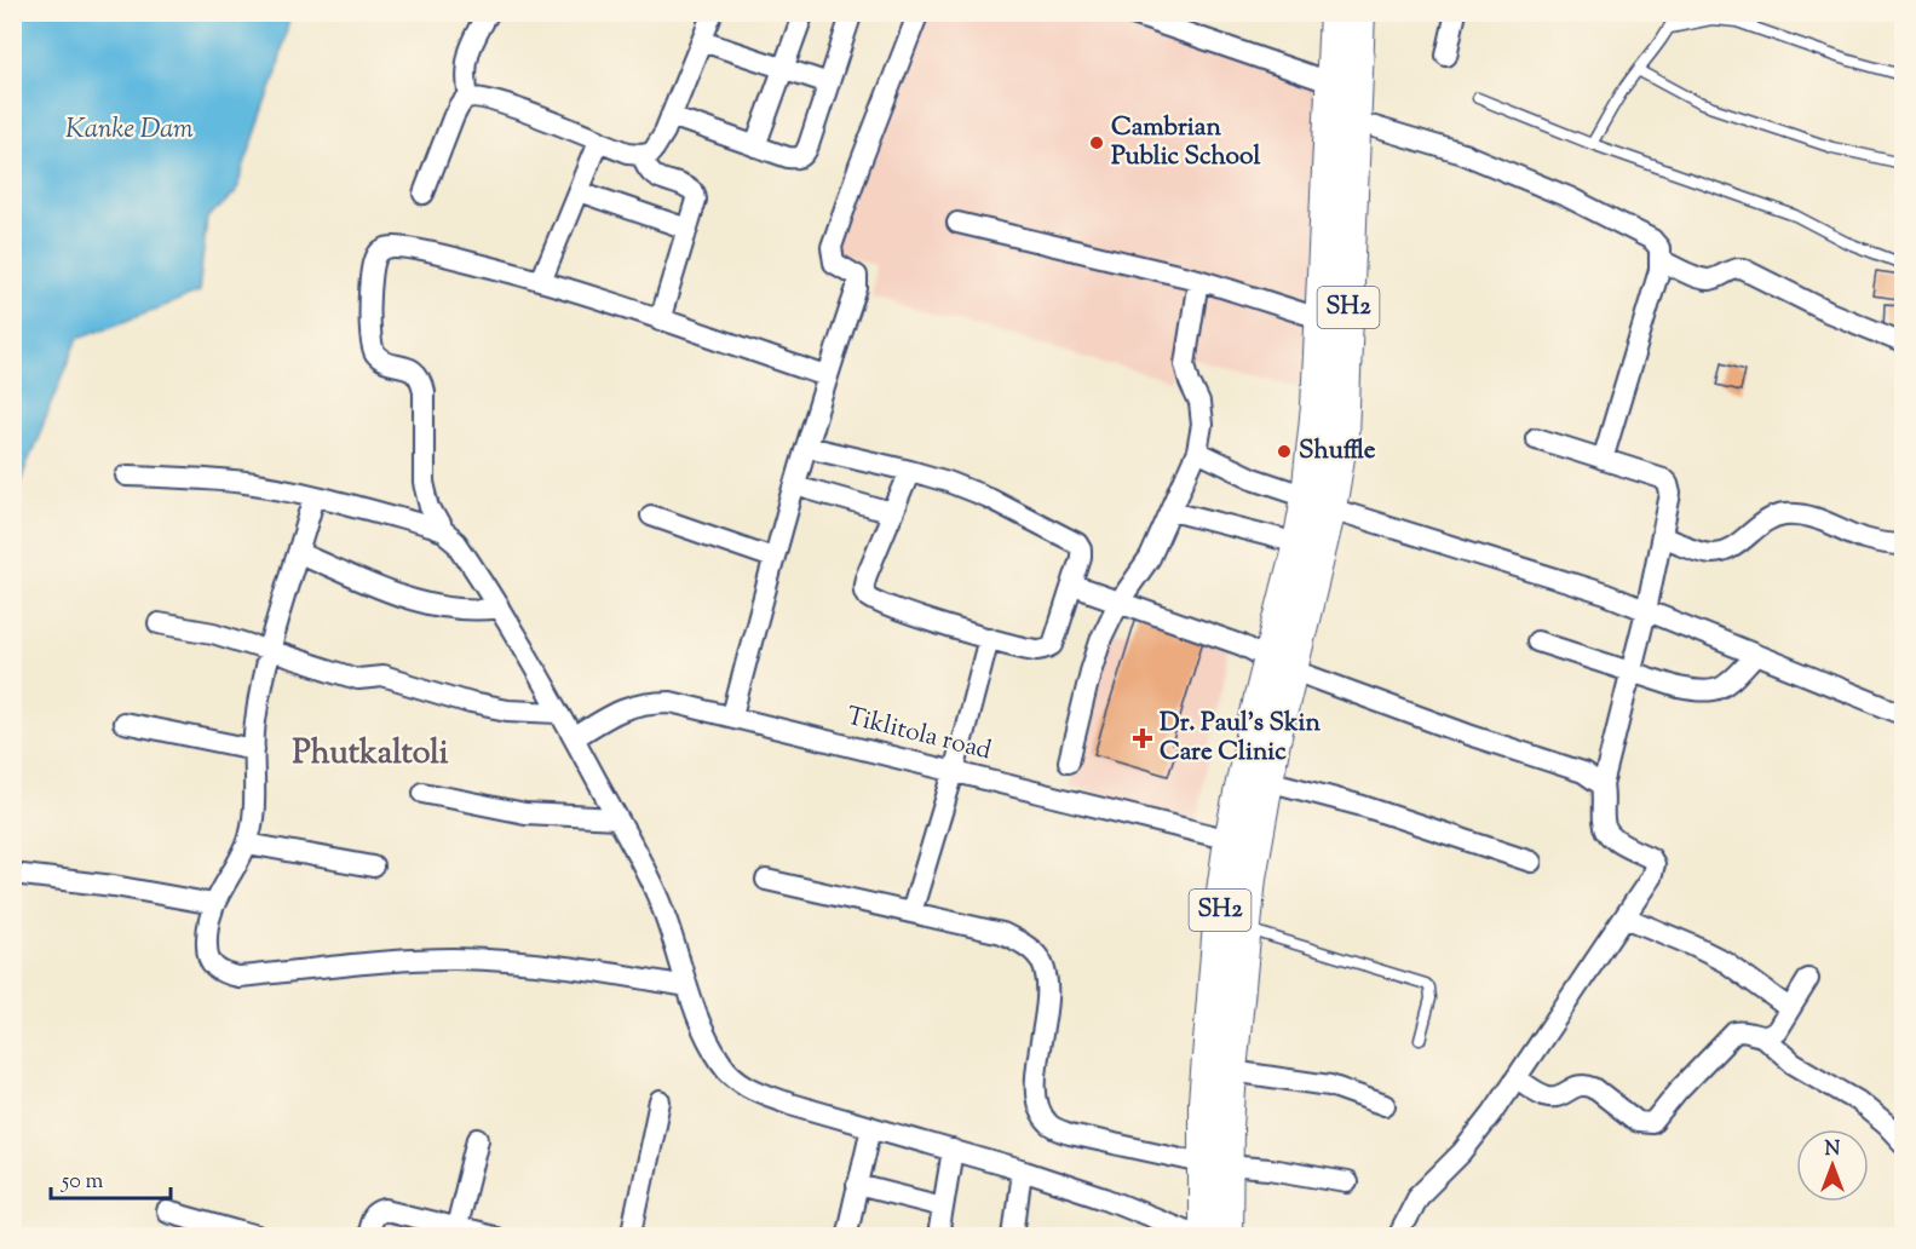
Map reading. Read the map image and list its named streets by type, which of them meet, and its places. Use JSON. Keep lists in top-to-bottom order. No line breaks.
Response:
{"streets":{"main road":["SH2"],"street":["Tiklitola road"]},"crossings":[["SH2","Tiklitola road"]],"districts":["Phutkaltoli"],"water":["Kanke Dam"],"places":{"other":["Cambrian Public School","Shuffle"],"health":["Dr. Paul's Skin Care Clinic"]},"scale_bar":"50 m","north":"top"}
